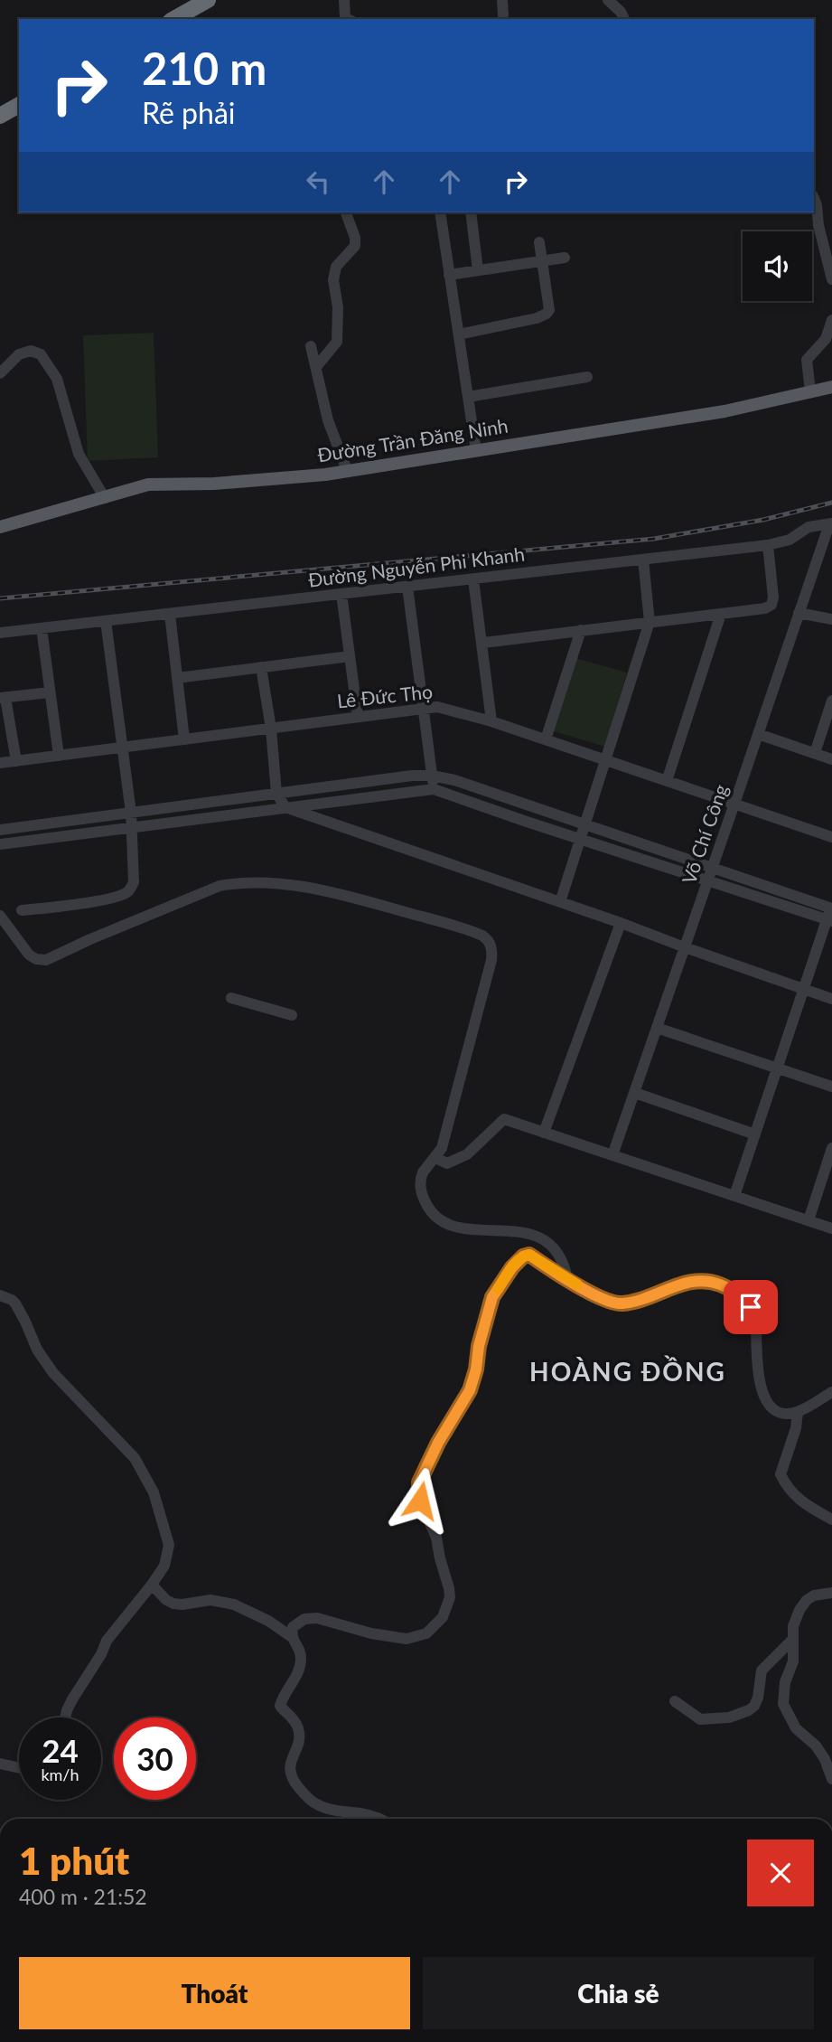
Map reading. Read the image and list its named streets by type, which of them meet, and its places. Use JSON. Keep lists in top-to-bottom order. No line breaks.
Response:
{"streets":{"main road":["Đường Trần Đăng Ninh"],"street":["Đường Nguyễn Phi Khanh","Lê Đức Thọ","Võ Chí Công"]},"crossings":[["Đường Nguyễn Phi Khanh","Võ Chí Công"],["Lê Đức Thọ","Võ Chí Công"]],"districts":["HOÀNG ĐỒNG"],"page":{"turn":["210 m","Rẽ phải"],"speed":"24 km/h","limit":"30","heading":["1 phút","400 m · 21:52"],"buttons":["Thoát","Chia sẻ"]}}
